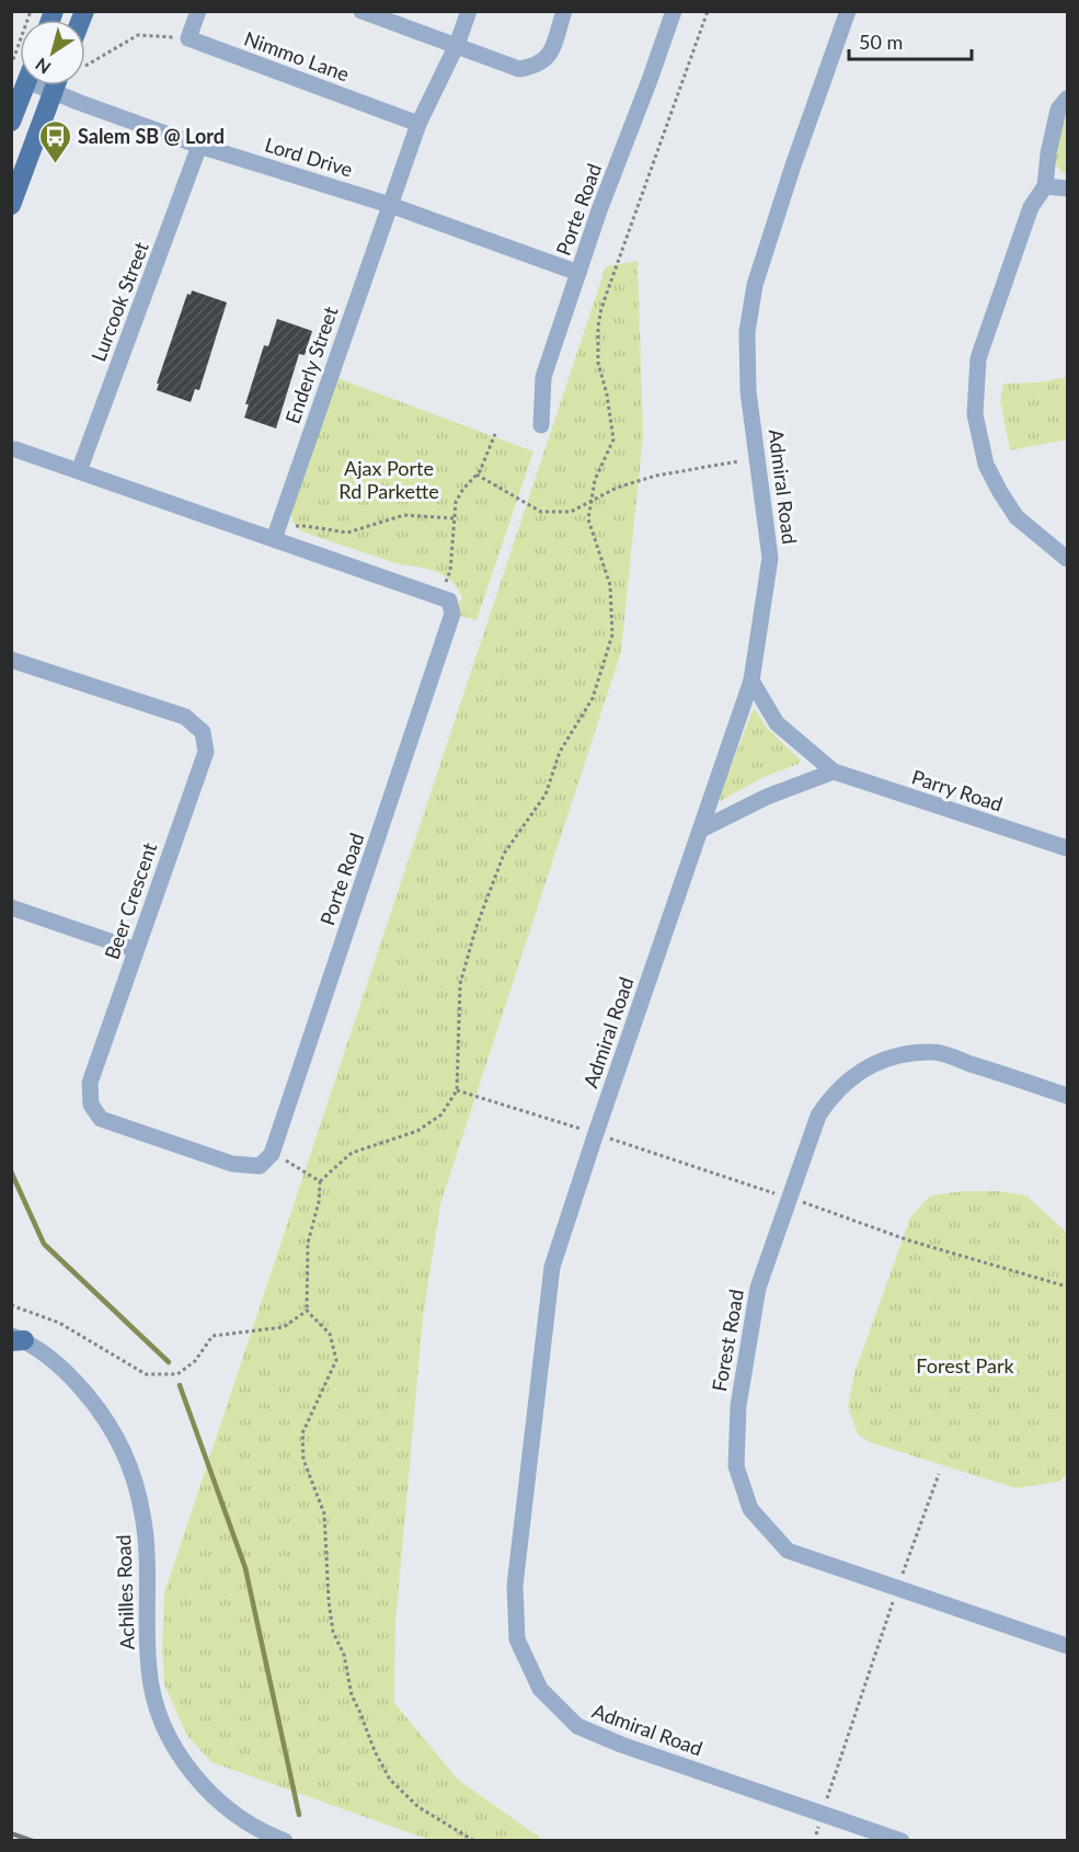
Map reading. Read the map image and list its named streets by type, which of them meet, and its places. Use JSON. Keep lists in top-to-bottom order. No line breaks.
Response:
{"streets":{"street":["Nimmo Lane","Lord Drive","Porte Road","Lurcook Street","Enderly Street","Admiral Road","Parry Road","Beer Crescent","Forest Road","Achilles Road"]},"crossings":[["Nimmo Lane","Enderly Street"],["Lord Drive","Porte Road"],["Lord Drive","Lurcook Street"],["Lord Drive","Enderly Street"],["Porte Road","Beer Crescent"],["Admiral Road","Parry Road"]],"parks":["Ajax Porte Rd Parkette","Forest Park"],"places":{"bus stop":["Salem SB @ Lord"]},"scale_bar":"50 m","north":"bottom left"}
